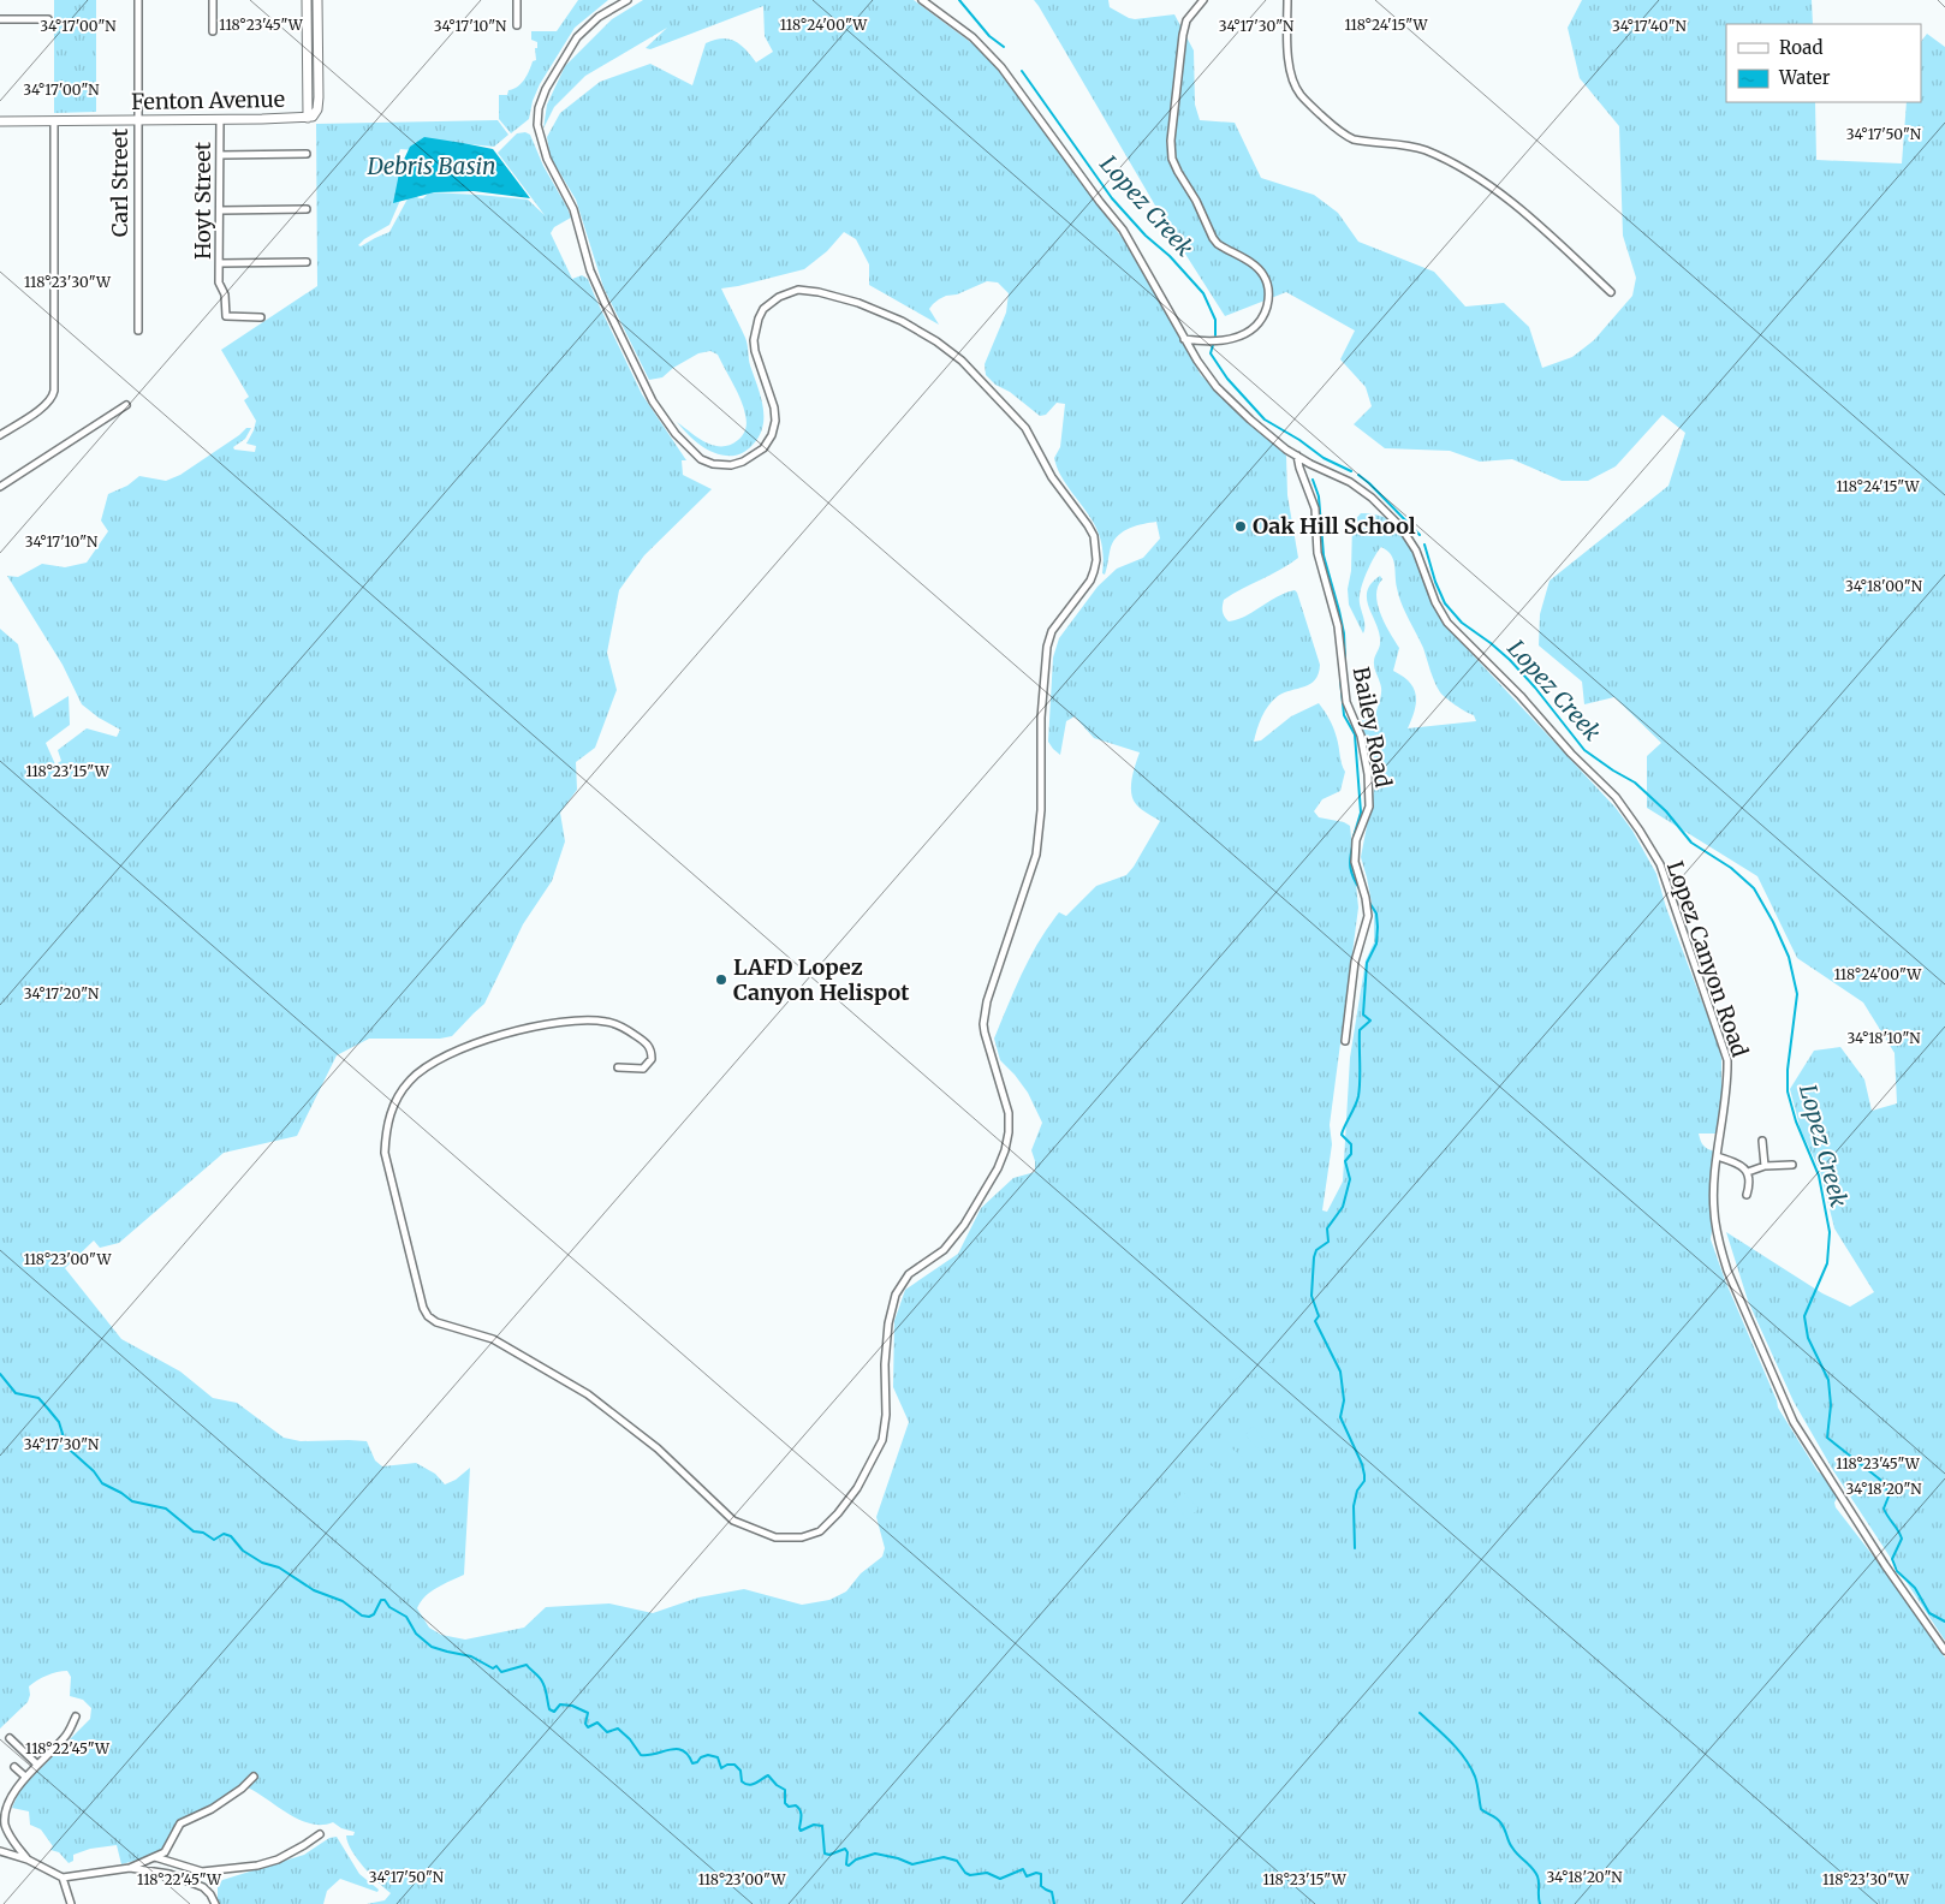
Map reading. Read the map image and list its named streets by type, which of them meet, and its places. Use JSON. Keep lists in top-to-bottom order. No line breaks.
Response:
{"streets":{"street":["Fenton Avenue","Carl Street","Hoyt Street","Bailey Road","Lopez Canyon Road"]},"crossings":[["Fenton Avenue","Carl Street"],["Fenton Avenue","Hoyt Street"],["Bailey Road","Lopez Canyon Road"]],"water":["Debris Basin","Lopez Creek"],"places":["Oak Hill School","LAFD Lopez Canyon Helispot"],"legend":["Road","Water"],"coordinates":["118°23'45\"W","118°24'00\"W","118°24'15\"W","34°17'00\"N","34°17'10\"N","34°17'30\"N","34°17'40\"N","34°17'50\"N","118°23'30\"W","34°18'00\"N","118°23'15\"W","34°17'20\"N","34°18'10\"N","118°23'00\"W","34°18'20\"N","118°22'45\"W"]}
